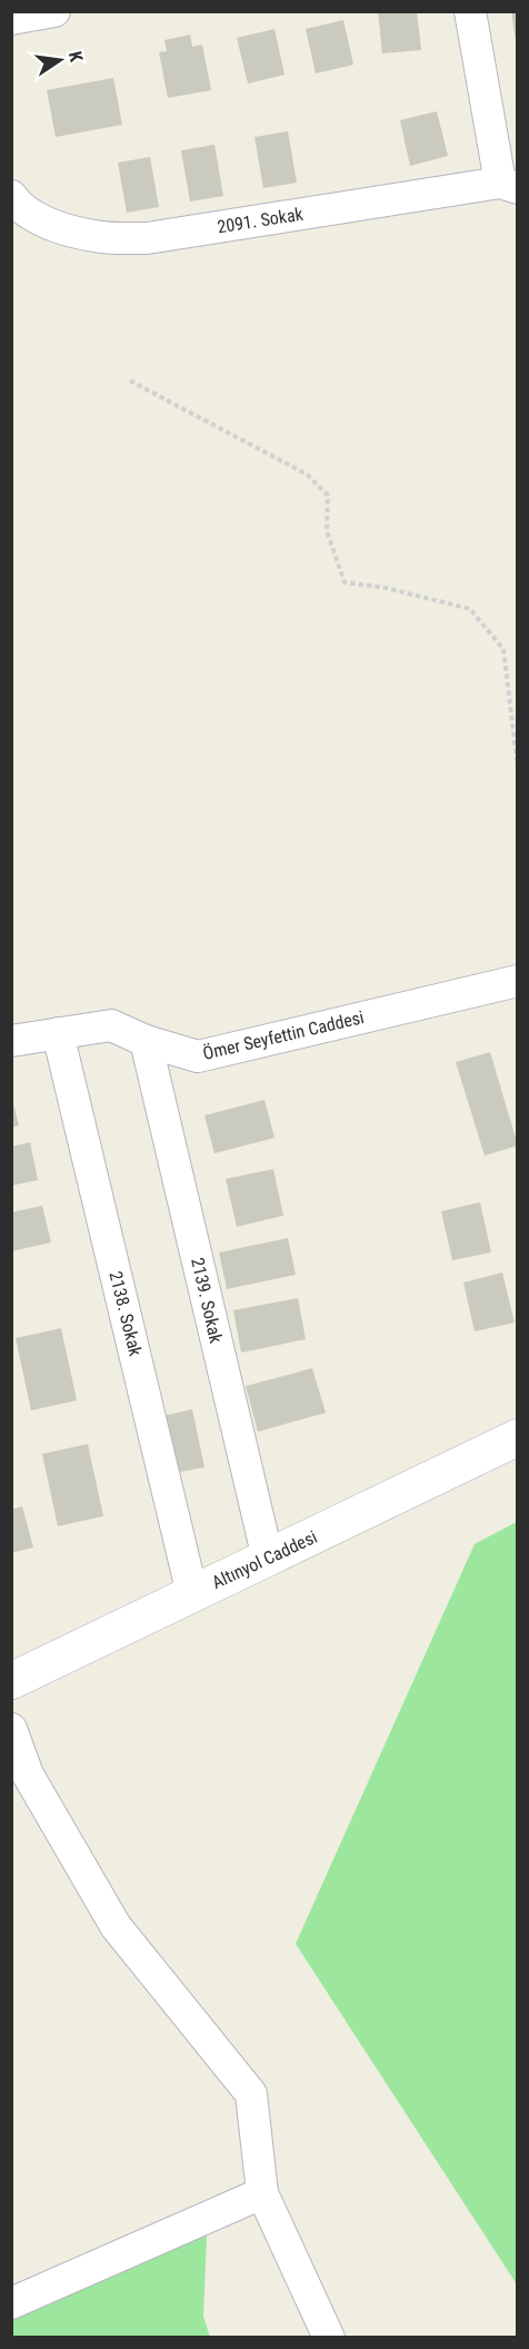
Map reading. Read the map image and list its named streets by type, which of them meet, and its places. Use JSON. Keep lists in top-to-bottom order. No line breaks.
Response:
{"streets":{"main road":["Altınyol Caddesi"],"street":["2091. Sokak","Ömer Seyfettin Caddesi","2139. Sokak","2138. Sokak"]},"crossings":[["Ömer Seyfettin Caddesi","2139. Sokak"],["Ömer Seyfettin Caddesi","2138. Sokak"],["2139. Sokak","Altınyol Caddesi"],["2138. Sokak","Altınyol Caddesi"]],"north":"right"}
